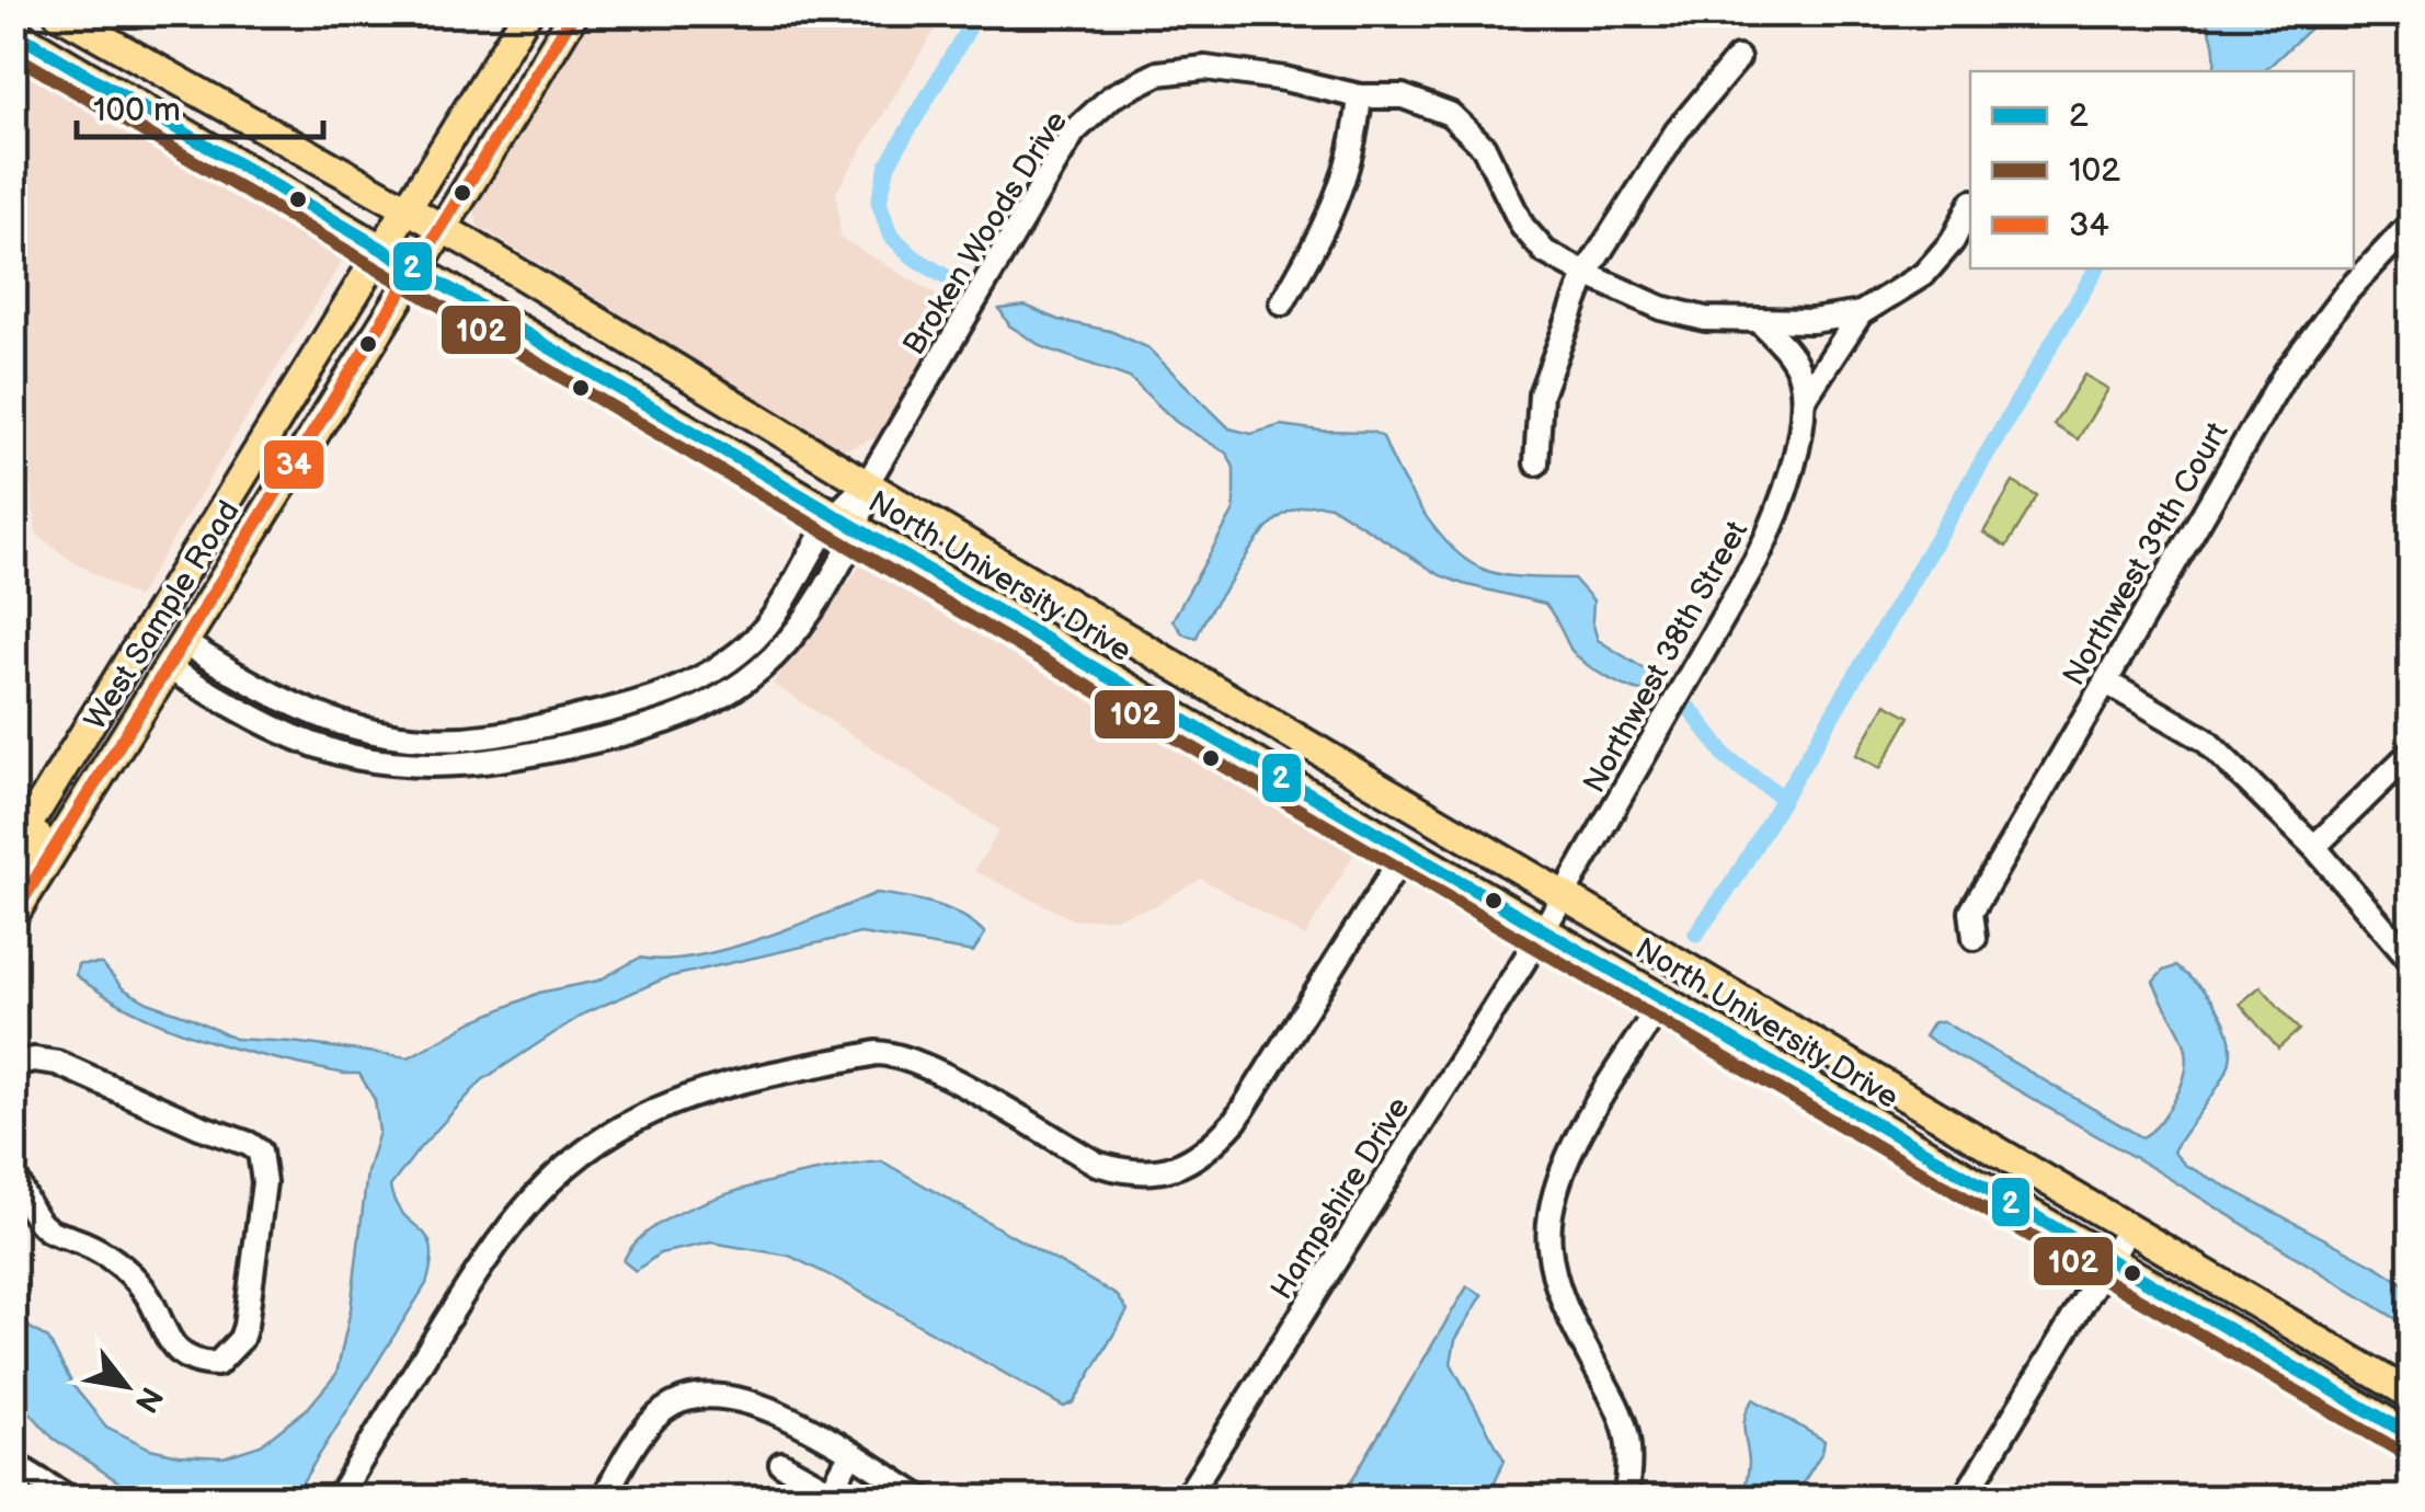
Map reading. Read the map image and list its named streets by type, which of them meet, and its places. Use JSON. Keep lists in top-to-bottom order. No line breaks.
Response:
{"streets":{"main road":["North University Drive","West Sample Road"],"street":["Broken Woods Drive","Northwest 39th Court","Northwest 38th Street","Hampshire Drive"]},"crossings":[["Broken Woods Drive","North University Drive"],["Broken Woods Drive","West Sample Road"],["Broken Woods Drive","Northwest 38th Street"],["North University Drive","West Sample Road"],["North University Drive","Northwest 38th Street"],["North University Drive","Hampshire Drive"],["Northwest 38th Street","Hampshire Drive"]],"lines":["transit line 34","transit line 2","transit line 102"],"legend":["2","102","34"],"scale_bar":"100 m","north":"bottom right"}
